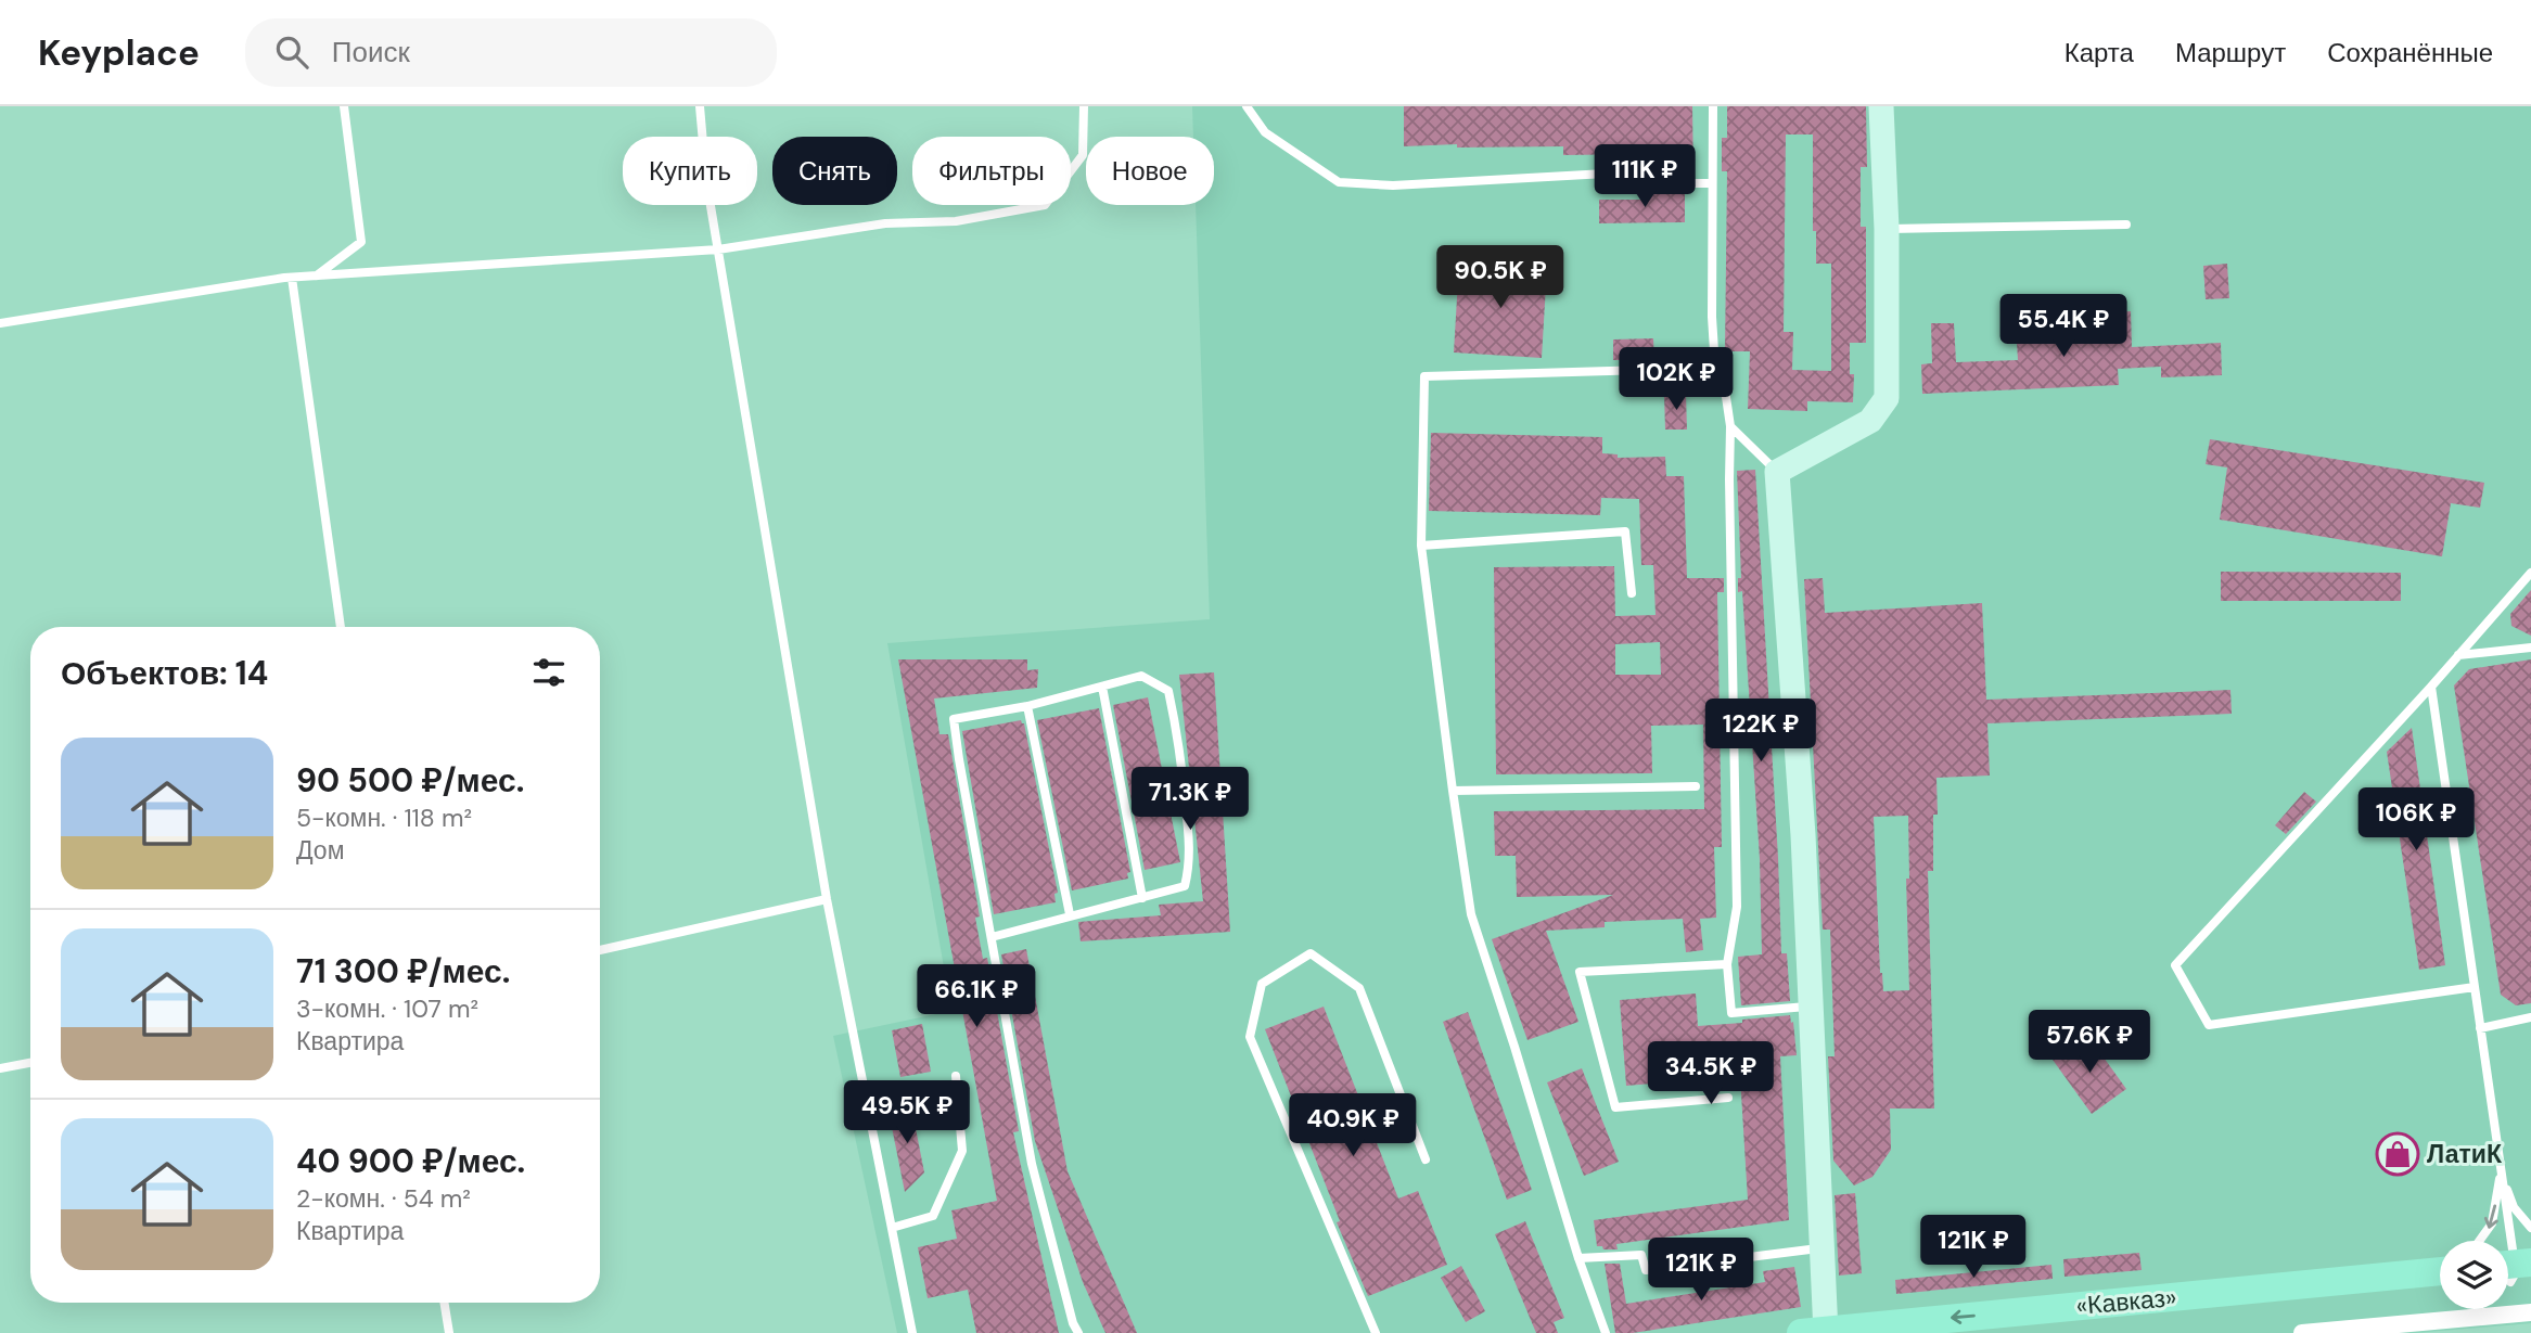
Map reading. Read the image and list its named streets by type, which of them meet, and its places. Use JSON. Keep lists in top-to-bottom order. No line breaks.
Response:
{"streets":{"main road":["«Кавказ»"]},"places":{"shop":["ЛатиК"]},"page":{"header":"Keyplace","search":"Поиск","nav":["Карта","Маршрут","Сохранённые"],"chip":["Купить","Снять","Фильтры","Новое"],"price":["111K ₽","90.5K ₽","55.4K ₽","102K ₽","122K ₽","71.3K ₽","106K ₽","66.1K ₽","57.6K ₽","34.5K ₽","49.5K ₽","40.9K ₽","121K ₽","121K ₽"],"heading":"Объектов: 14","list":[{"name":"90 500 ₽/мес.","note":"5-комн. · 118 m² · Дом"},{"name":"71 300 ₽/мес.","note":"3-комн. · 107 m² · Квартира"},{"name":"40 900 ₽/мес.","note":"2-комн. · 54 m² · Квартира"}]}}
